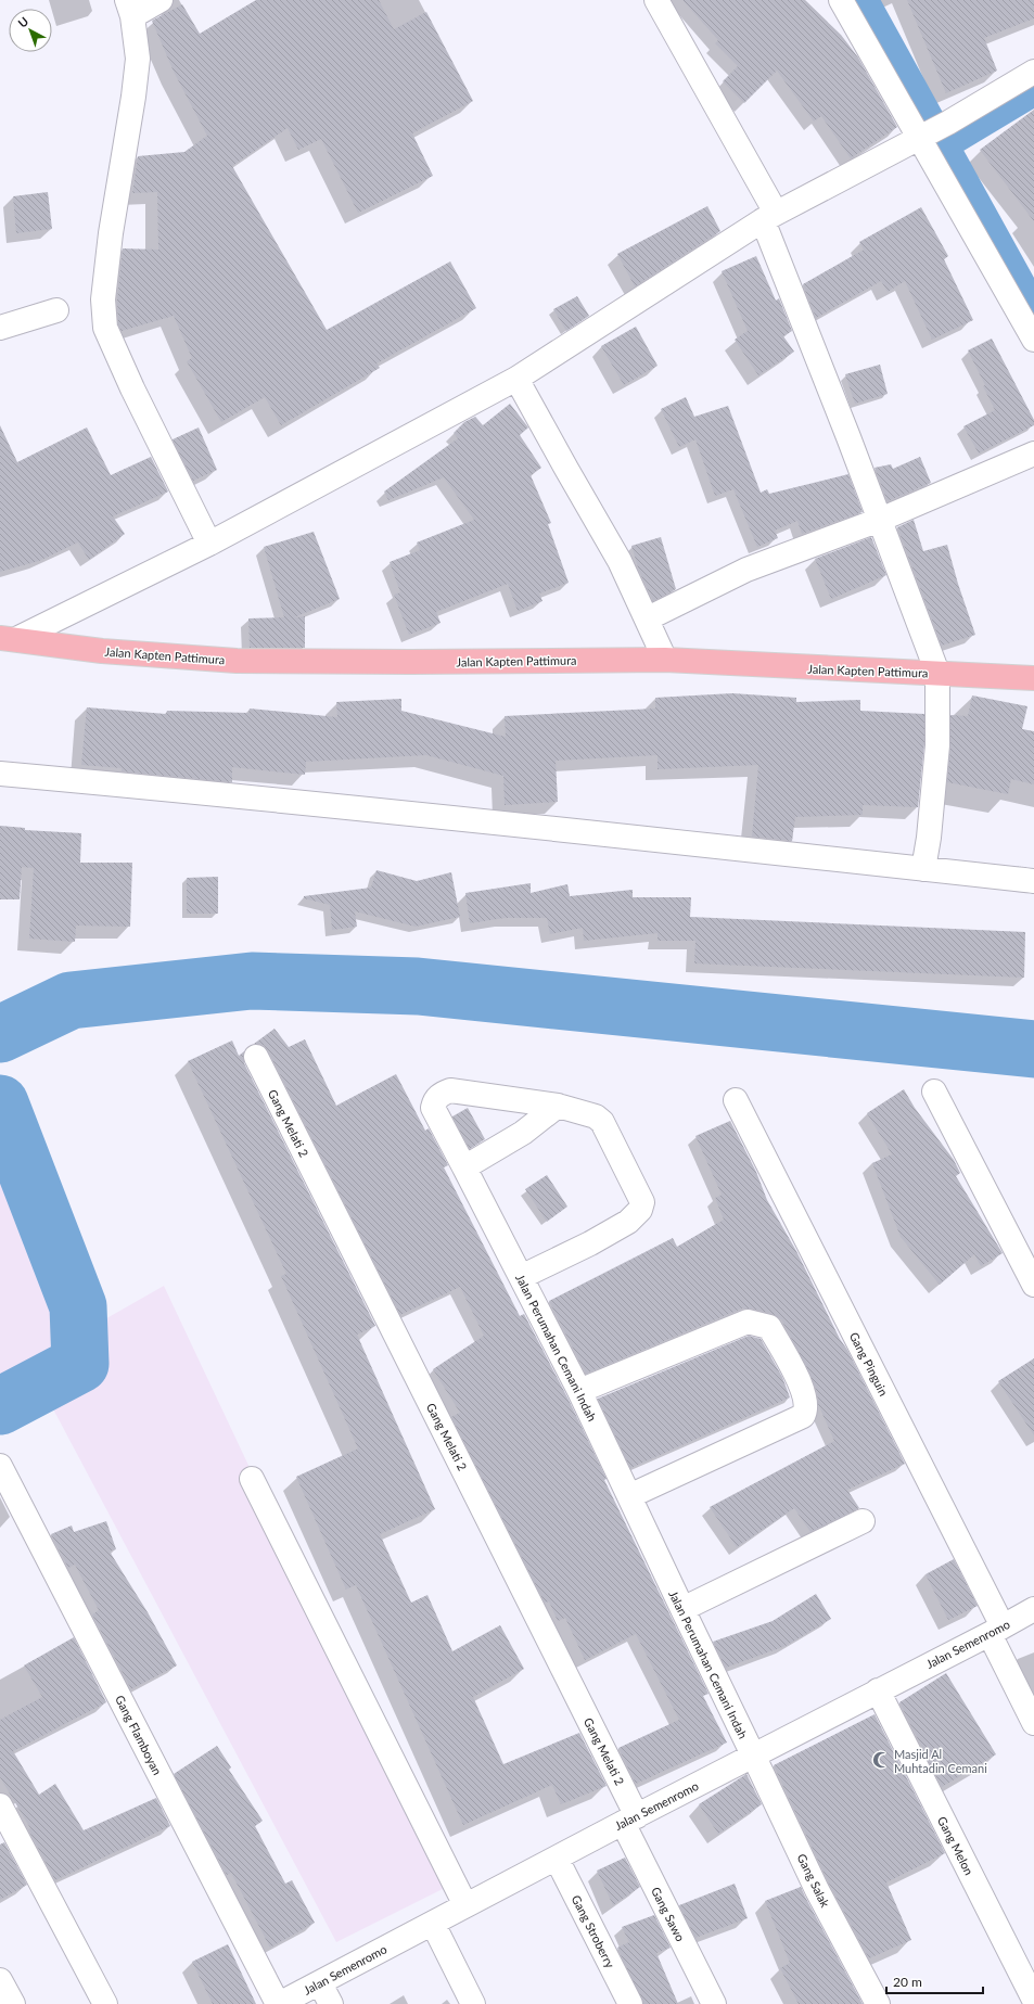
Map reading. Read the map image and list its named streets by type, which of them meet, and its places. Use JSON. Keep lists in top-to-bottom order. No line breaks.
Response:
{"streets":{"main road":["Jalan Kapten Pattimura"],"street":["Gang Melati 2","Jalan Perumahan Cemani Indah","Gang Pinguin","Jalan Semenromo","Gang Flamboyan","Gang Melon","Gang Salak","Gang Sawo","Gang Stroberry"]},"crossings":[["Gang Melati 2","Jalan Semenromo"],["Gang Melati 2","Gang Sawo"],["Jalan Perumahan Cemani Indah","Jalan Semenromo"],["Jalan Perumahan Cemani Indah","Gang Salak"],["Gang Pinguin","Jalan Semenromo"],["Jalan Semenromo","Gang Flamboyan"],["Jalan Semenromo","Gang Melon"],["Jalan Semenromo","Gang Salak"],["Jalan Semenromo","Gang Sawo"],["Jalan Semenromo","Gang Stroberry"]],"places":{"mosque":["Masjid Al Muhtadin Cemani"]},"scale_bar":"20 m","north":"top left"}
